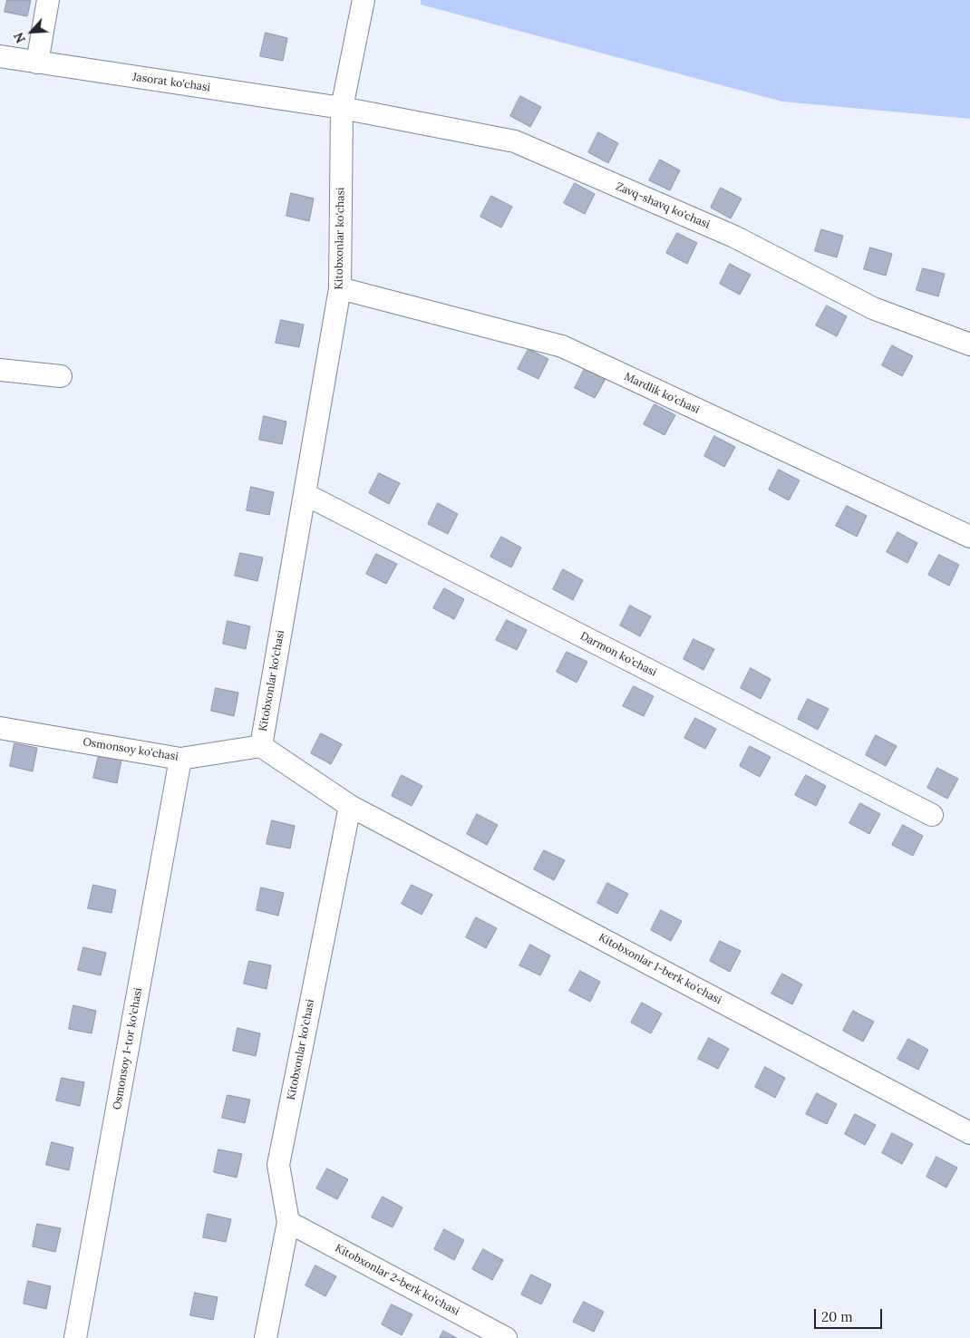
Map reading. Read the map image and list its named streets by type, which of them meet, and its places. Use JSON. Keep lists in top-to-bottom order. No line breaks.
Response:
{"streets":{"street":["Jasorat ko'chasi","Zavq-shavq ko'chasi","Kitobxonlar ko'chasi","Mardlik ko'chasi","Darmon ko'chasi","Osmonsoy ko'chasi","Kitobxonlar 1-berk ko'chasi","Osmonsoy 1-tor ko'chasi","Kitobxonlar 2-berk ko'chasi"]},"crossings":[["Jasorat ko'chasi","Zavq-shavq ko'chasi"],["Jasorat ko'chasi","Kitobxonlar ko'chasi"],["Zavq-shavq ko'chasi","Kitobxonlar ko'chasi"],["Kitobxonlar ko'chasi","Mardlik ko'chasi"],["Kitobxonlar ko'chasi","Darmon ko'chasi"],["Kitobxonlar ko'chasi","Osmonsoy ko'chasi"],["Kitobxonlar ko'chasi","Kitobxonlar 1-berk ko'chasi"],["Kitobxonlar ko'chasi","Kitobxonlar 2-berk ko'chasi"],["Osmonsoy ko'chasi","Osmonsoy 1-tor ko'chasi"]],"scale_bar":"20 m","north":"bottom left"}
